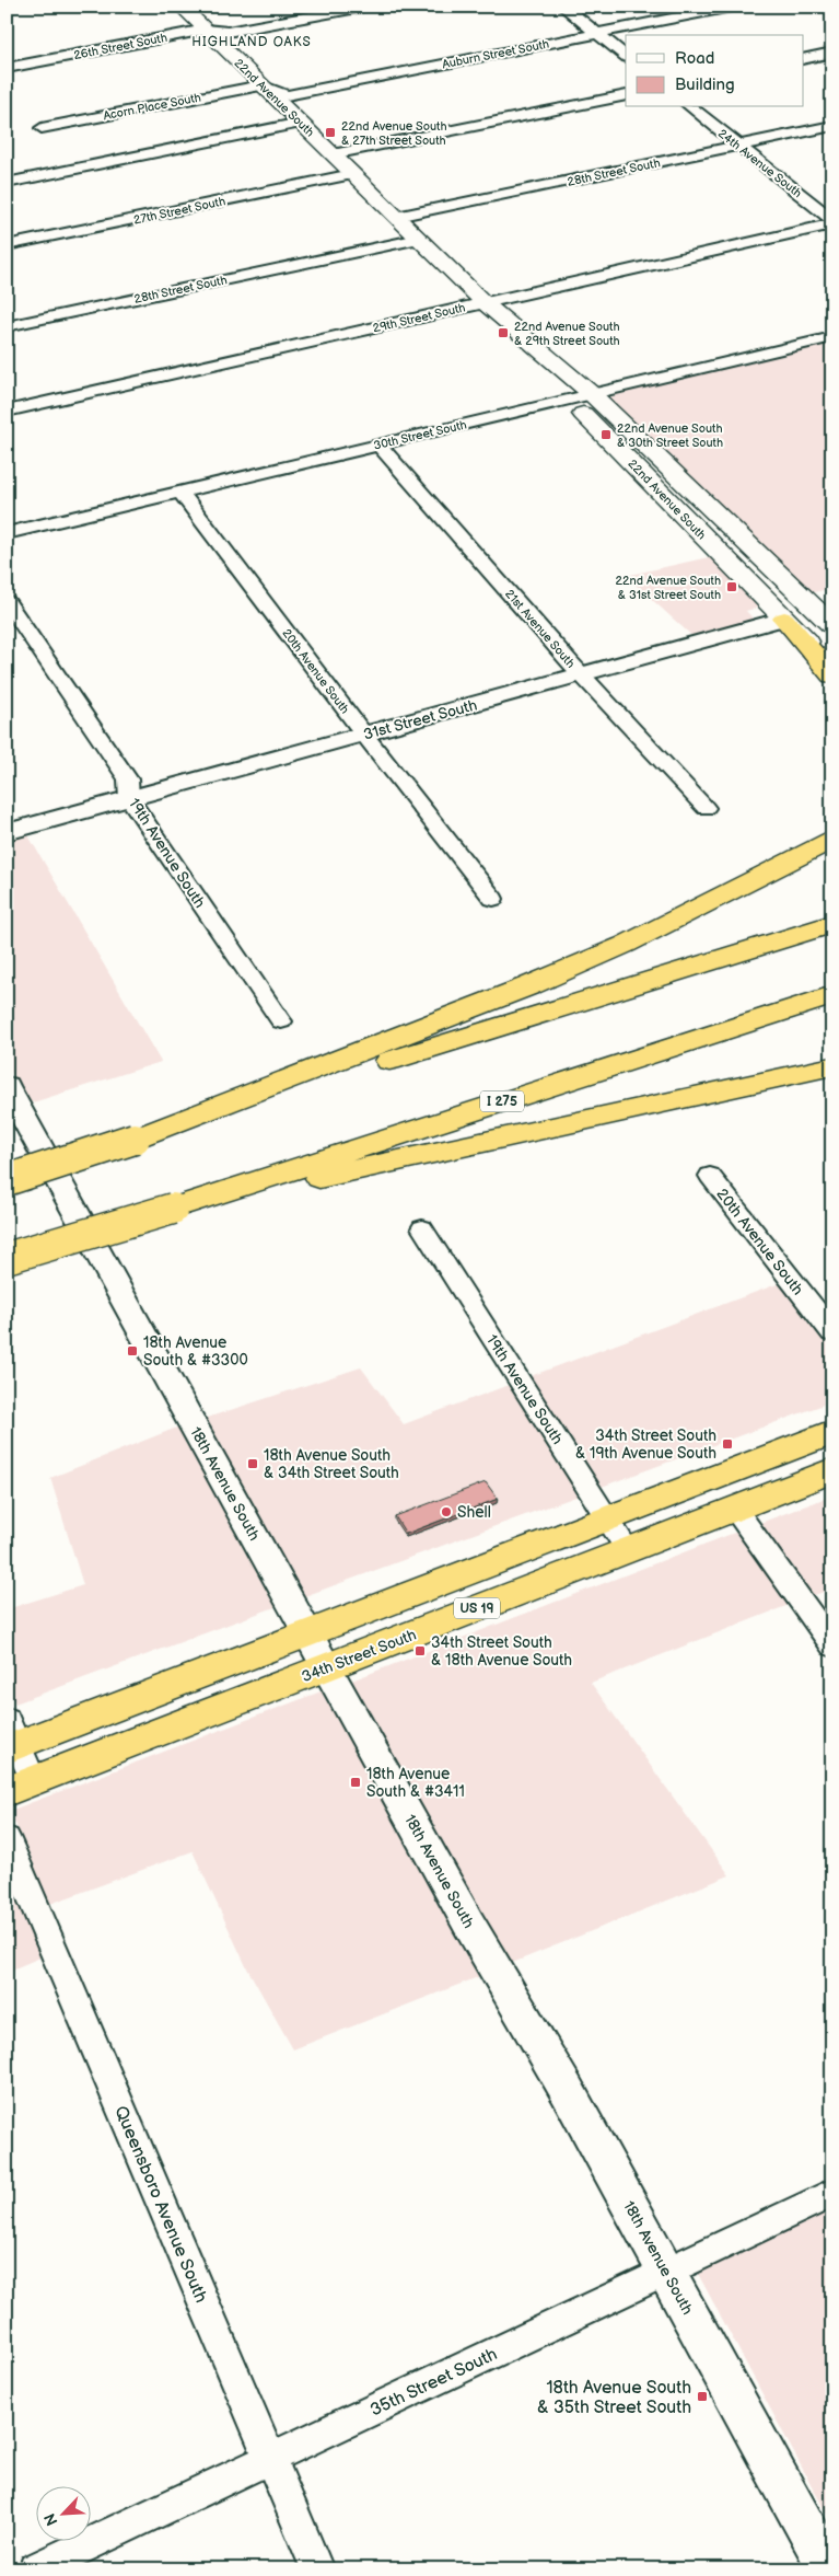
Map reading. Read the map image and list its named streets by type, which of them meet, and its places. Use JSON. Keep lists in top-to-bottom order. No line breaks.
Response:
{"streets":{"highway":["I 275","US 19","34th Street South"],"main road":["22nd Avenue South","31st Street South"],"street":["26th Street South","Auburn Street South","Acorn Place South","24th Avenue South","28th Street South","27th Street South","29th Street South","30th Street South","21st Avenue South","20th Avenue South","19th Avenue South","18th Avenue South","Queensboro Avenue South","35th Street South"]},"crossings":[["26th Street South","22nd Avenue South"],["Auburn Street South","22nd Avenue South"],["Auburn Street South","Acorn Place South"],["22nd Avenue South","Acorn Place South"],["22nd Avenue South","28th Street South"],["22nd Avenue South","27th Street South"],["22nd Avenue South","29th Street South"],["22nd Avenue South","30th Street South"],["22nd Avenue South","31st Street South"],["24th Avenue South","28th Street South"],["30th Street South","21st Avenue South"],["30th Street South","20th Avenue South"],["21st Avenue South","31st Street South"],["20th Avenue South","31st Street South"],["31st Street South","19th Avenue South"],["19th Avenue South","US 19"],["19th Avenue South","34th Street South"],["18th Avenue South","US 19"],["18th Avenue South","34th Street South"],["18th Avenue South","35th Street South"],["Queensboro Avenue South","35th Street South"]],"districts":["HIGHLAND OAKS"],"places":{"transit":["22nd Avenue South & 27th Street South","22nd Avenue South & 29th Street South","22nd Avenue South & 30th Street South","22nd Avenue South & 31st Street South","18th Avenue South & #3300","34th Street South & 19th Avenue South","18th Avenue South & 34th Street South","34th Street South & 18th Avenue South","18th Avenue South & #3411","18th Avenue South & 35th Street South"],"other":["Shell"]},"legend":["Road","Building"],"north":"bottom left"}
